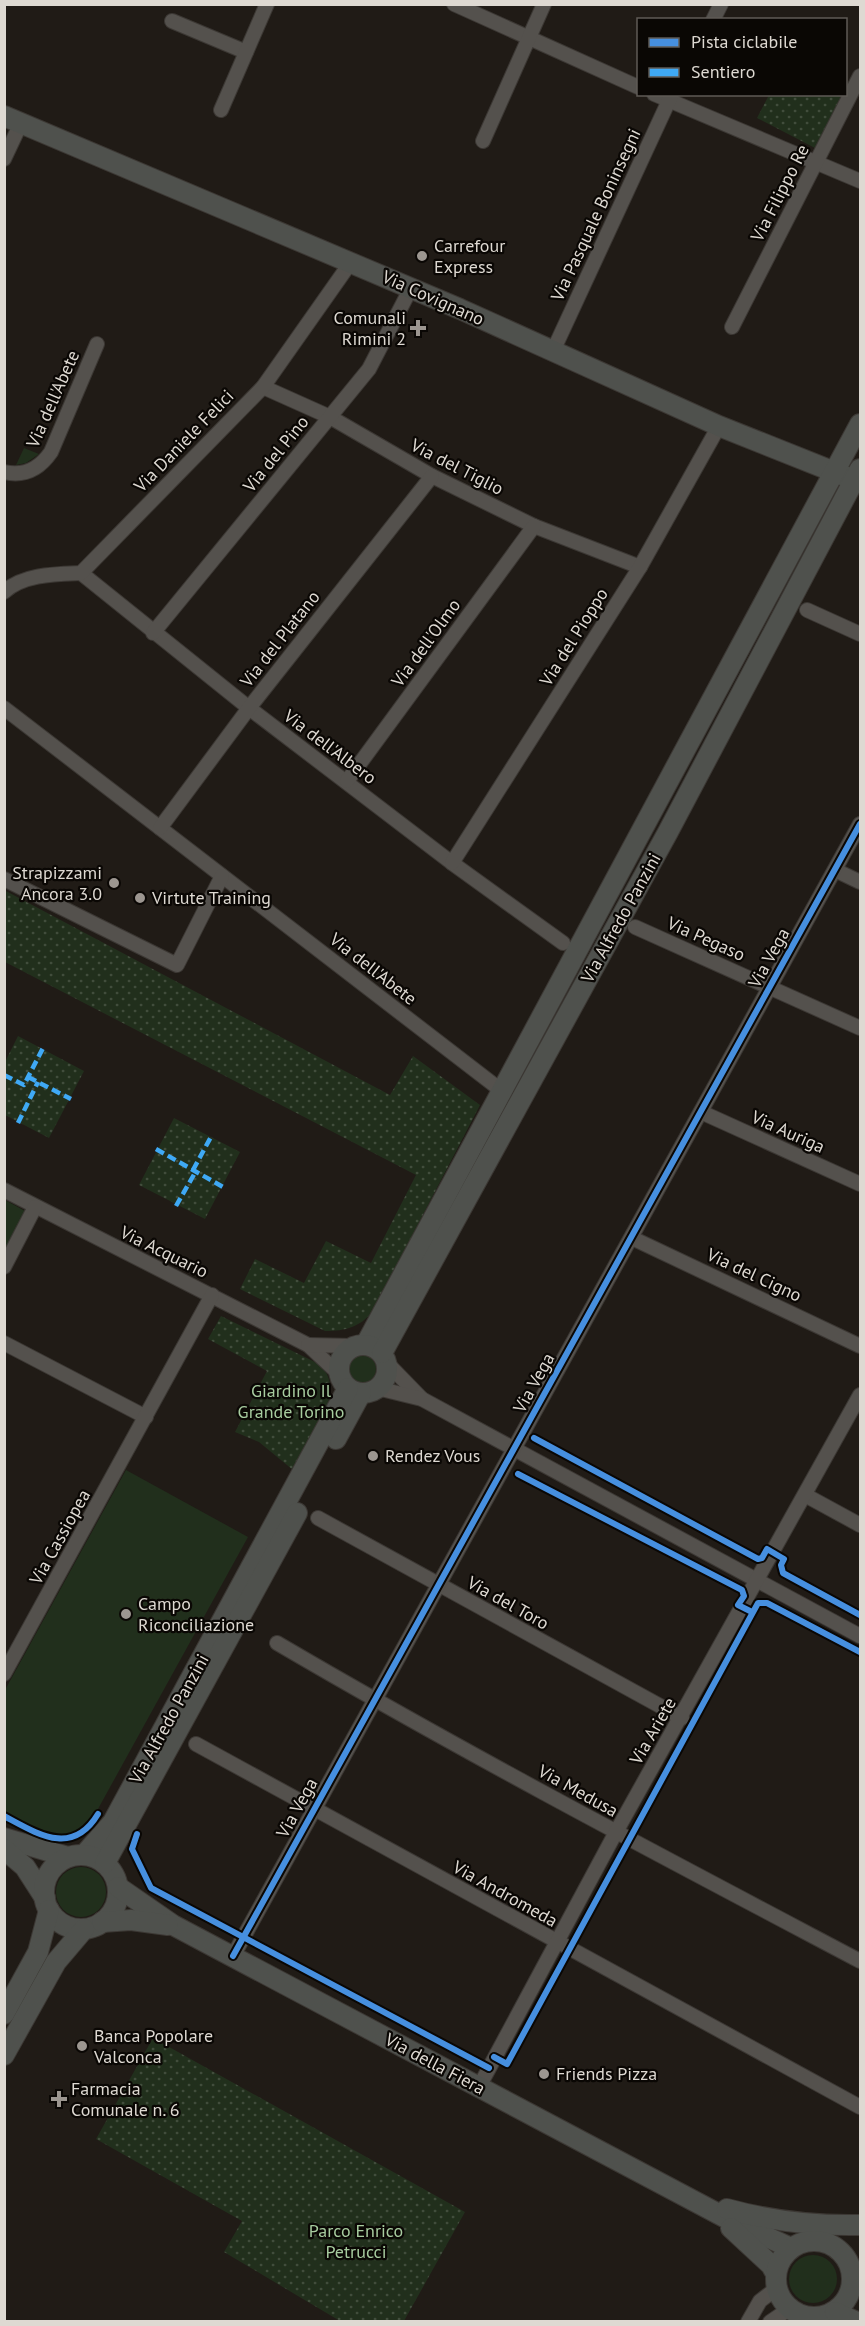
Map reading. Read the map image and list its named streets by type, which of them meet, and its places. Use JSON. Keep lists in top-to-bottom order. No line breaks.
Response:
{"streets":{"main road":["Via Covignano","Via Alfredo Panzini","Via della Fiera"],"street":["Via Filippo Re","Via Pasquale Boninsegni","Via dell'Abete","Via Daniele Felici","Via del Pino","Via del Tiglio","Via del Pioppo","Via del Platano","Via dell'Olmo","Via dell'Albero","Via Pegaso","Via Vega","Via Auriga","Via Acquario","Via del Cigno","Via Cassiopea","Via del Toro","Via Ariete","Via Medusa","Via Andromeda"]},"crossings":[["Via Pasquale Boninsegni","Via Covignano"],["Via Covignano","Via Daniele Felici"],["Via Covignano","Via del Pino"],["Via Covignano","Via del Pioppo"],["Via Covignano","Via Alfredo Panzini"],["Via dell'Abete","Via del Platano"],["Via dell'Abete","Via Alfredo Panzini"],["Via Daniele Felici","Via del Tiglio"],["Via Daniele Felici","Via dell'Albero"],["Via del Pino","Via del Tiglio"],["Via del Pino","Via dell'Albero"],["Via del Tiglio","Via del Pioppo"],["Via del Tiglio","Via del Platano"],["Via del Tiglio","Via dell'Olmo"],["Via del Pioppo","Via dell'Albero"],["Via del Platano","Via dell'Albero"],["Via dell'Olmo","Via dell'Albero"],["Via Alfredo Panzini","Via Acquario"],["Via Alfredo Panzini","Via della Fiera"],["Via Pegaso","Via Vega"],["Via Vega","Via Auriga"],["Via Vega","Via del Cigno"],["Via Vega","Via del Toro"],["Via Vega","Via Medusa"],["Via Vega","Via Andromeda"],["Via Vega","Via della Fiera"],["Via Acquario","Via Cassiopea"],["Via del Toro","Via Ariete"],["Via Ariete","Via Medusa"],["Via Ariete","Via Andromeda"],["Via Ariete","Via della Fiera"]],"parks":["Giardino Il Grande Torino","Parco Enrico Petrucci"],"places":{"other":["Carrefour Express","Strapizzami Ancora 3.0","Virtute Training","Rendez Vous","Campo Riconciliazione","Banca Popolare Valconca","Friends Pizza"],"health":["Comunali Rimini 2","Farmacia Comunale n. 6"]},"legend":["Pista ciclabile","Sentiero"]}
